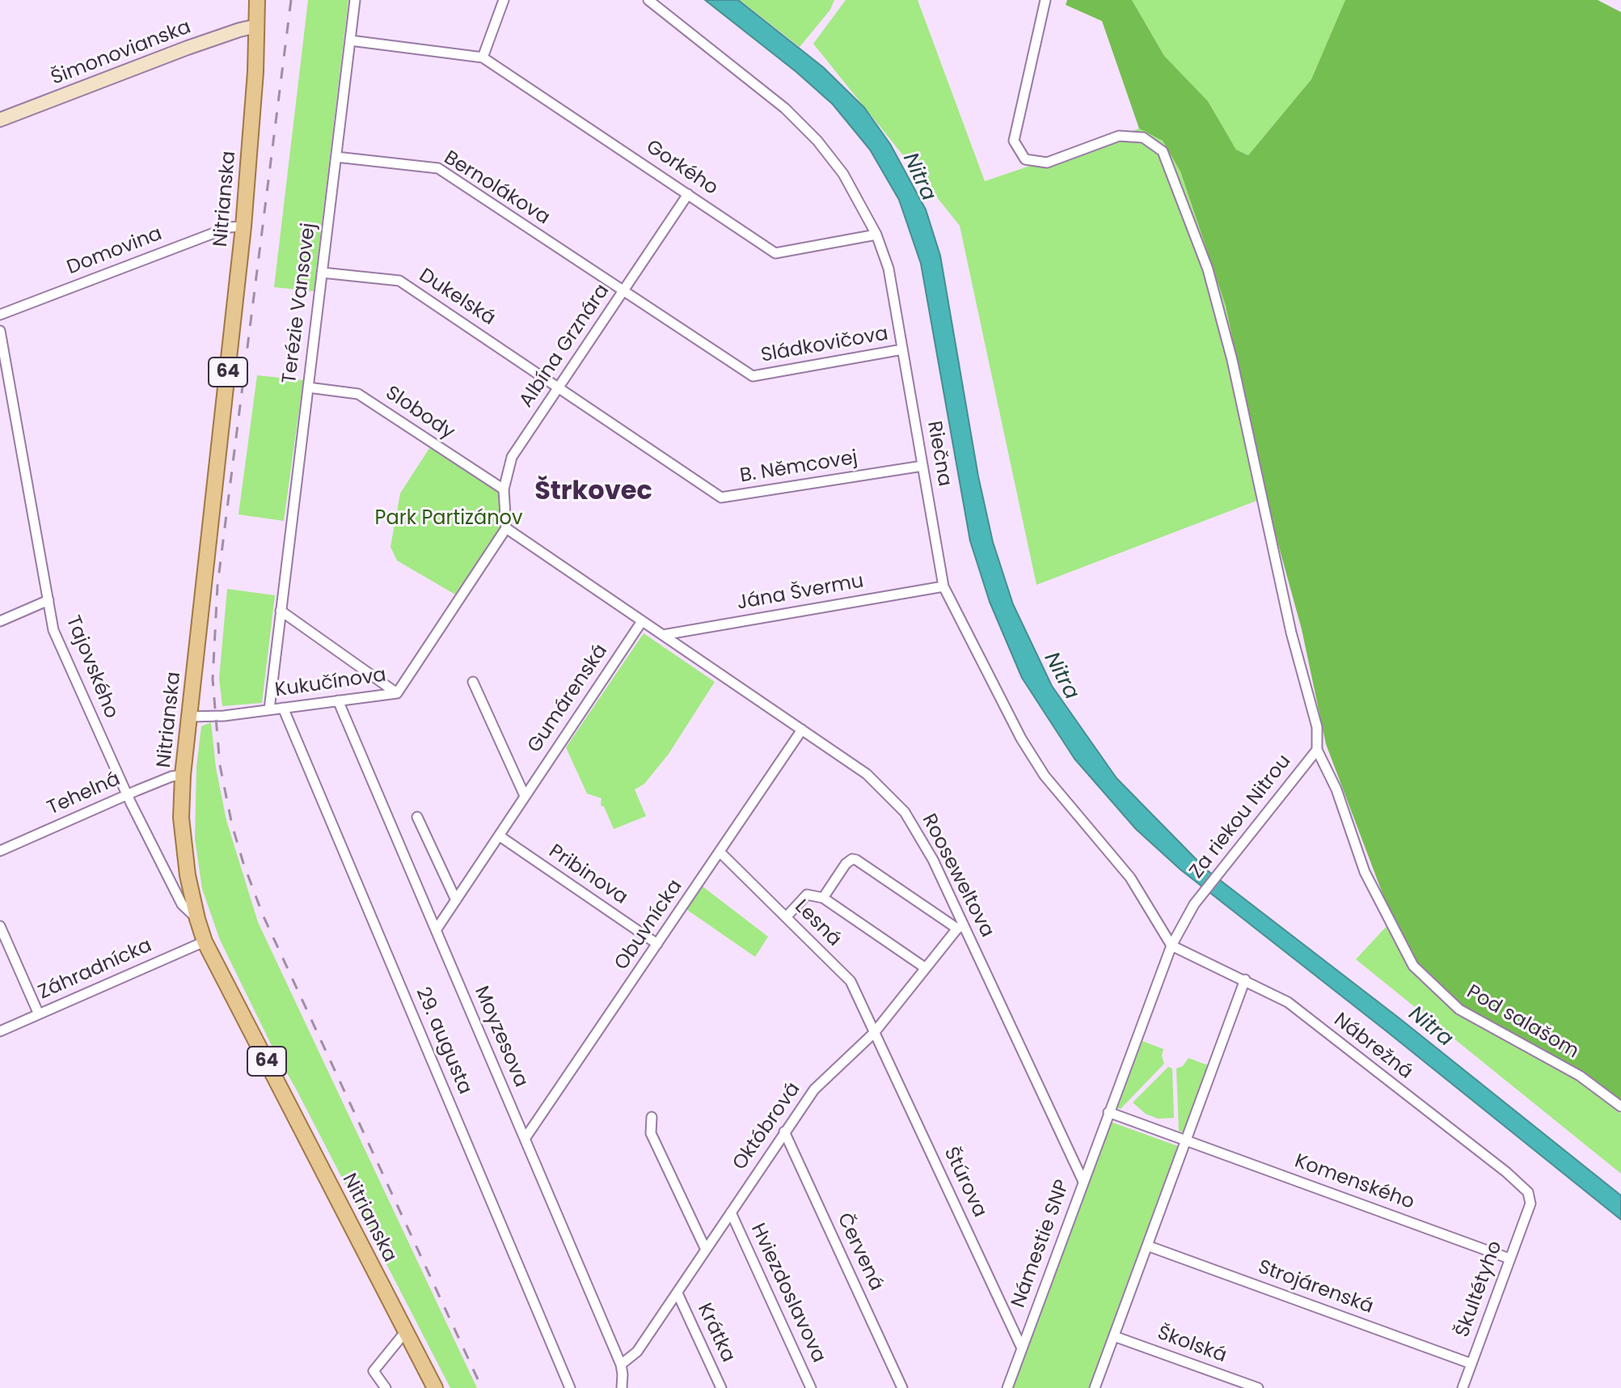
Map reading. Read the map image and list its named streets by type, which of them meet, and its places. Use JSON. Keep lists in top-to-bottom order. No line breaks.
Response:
{"streets":{"main road":["Nitrianska","64"],"street":["Šimonovianska","Gorkého","Bernolákova","Domovina","Dukelská","Terézie Vansovej","Sládkovičova","Albína Grznára","Slobody","Riečna","B. Němcovej","Jána Švermu","Tajovského","Kukučínova","Gumárenská","Tehelná","Za riekou Nitrou","Pribinova","Rooseweltova","Lesná","Obuvnícka","Záhradnícka","Pod salašom","Moyzesova","29. augusta","Nábrežná","Októbrová","Štúrova","Komenského","Námestie SNP","Červená","Strojárenská","Škultétyho","Hviezdoslavova","Krátka","Školská"]},"crossings":[["Šimonovianska","Nitrianska"],["Gorkého","Terézie Vansovej"],["Gorkého","Albína Grznára"],["Gorkého","Riečna"],["Bernolákova","Terézie Vansovej"],["Bernolákova","Sládkovičova"],["Bernolákova","Albína Grznára"],["Nitrianska","Domovina"],["Nitrianska","Tajovského"],["Nitrianska","Kukučínova"],["Nitrianska","Tehelná"],["Nitrianska","Záhradnícka"],["Dukelská","Terézie Vansovej"],["Dukelská","Albína Grznára"],["Dukelská","B. Němcovej"],["Terézie Vansovej","Slobody"],["Terézie Vansovej","Kukučínova"],["Sládkovičova","Albína Grznára"],["Sládkovičova","Riečna"],["Albína Grznára","Slobody"],["Albína Grznára","B. Němcovej"],["Albína Grznára","Kukučínova"],["Albína Grznára","Rooseweltova"],["Riečna","B. Němcovej"],["Riečna","Jána Švermu"],["Riečna","Nábrežná"],["Riečna","Námestie SNP"],["Jána Švermu","Rooseweltova"],["Tajovského","Tehelná"],["Kukučínova","Rooseweltova"],["Kukučínova","Moyzesova"],["Kukučínova","29. augusta"],["Gumárenská","Pribinova"],["Gumárenská","Rooseweltova"],["Gumárenská","Moyzesova"],["Za riekou Nitrou","Pod salašom"],["Za riekou Nitrou","Námestie SNP"],["Pribinova","Obuvnícka"],["Rooseweltova","Obuvnícka"],["Rooseweltova","Októbrová"],["Rooseweltova","Námestie SNP"],["Lesná","Obuvnícka"],["Lesná","Októbrová"],["Lesná","Štúrova"],["Obuvnícka","Moyzesova"],["Moyzesova","Októbrová"],["Nábrežná","Námestie SNP"],["Nábrežná","Škultétyho"],["Októbrová","Štúrova"],["Októbrová","Červená"],["Októbrová","Hviezdoslavova"],["Októbrová","Krátka"],["Štúrova","Námestie SNP"],["Komenského","Škultétyho"],["Strojárenská","Škultétyho"]],"districts":["Štrkovec"],"water":["Nitra"],"parks":["Park Partizánov"]}
